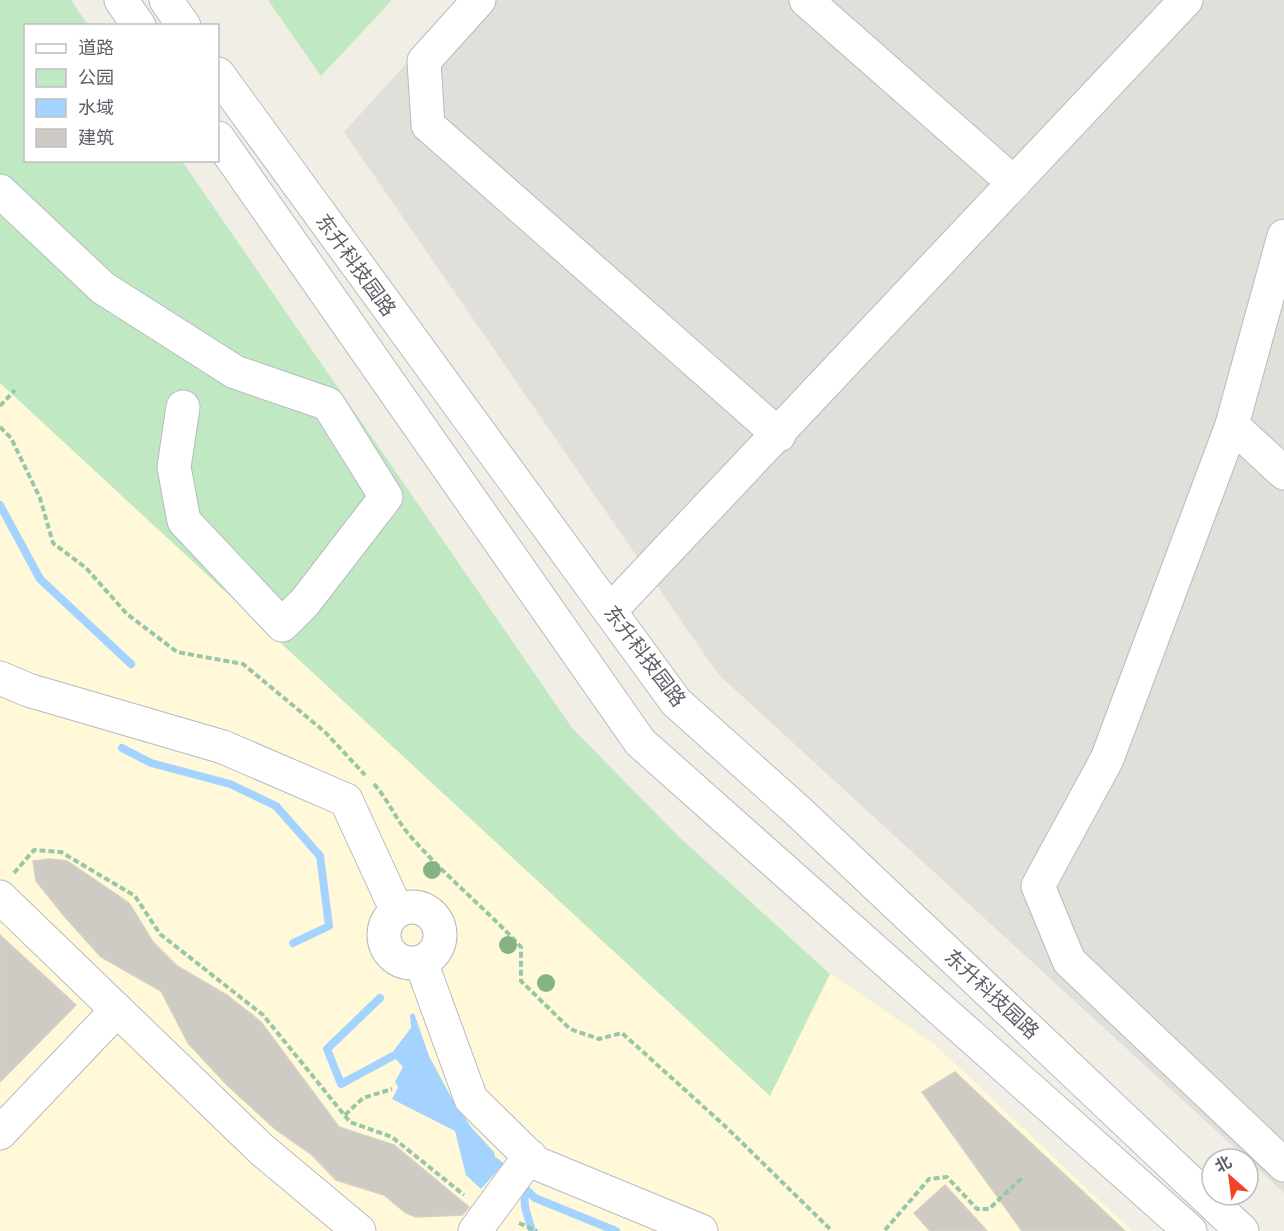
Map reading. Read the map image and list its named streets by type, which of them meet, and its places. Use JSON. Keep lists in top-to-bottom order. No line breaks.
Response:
{"streets":{"street":["东升科技园路"]},"legend":["道路","公园","水域","建筑"],"north":"top left"}
